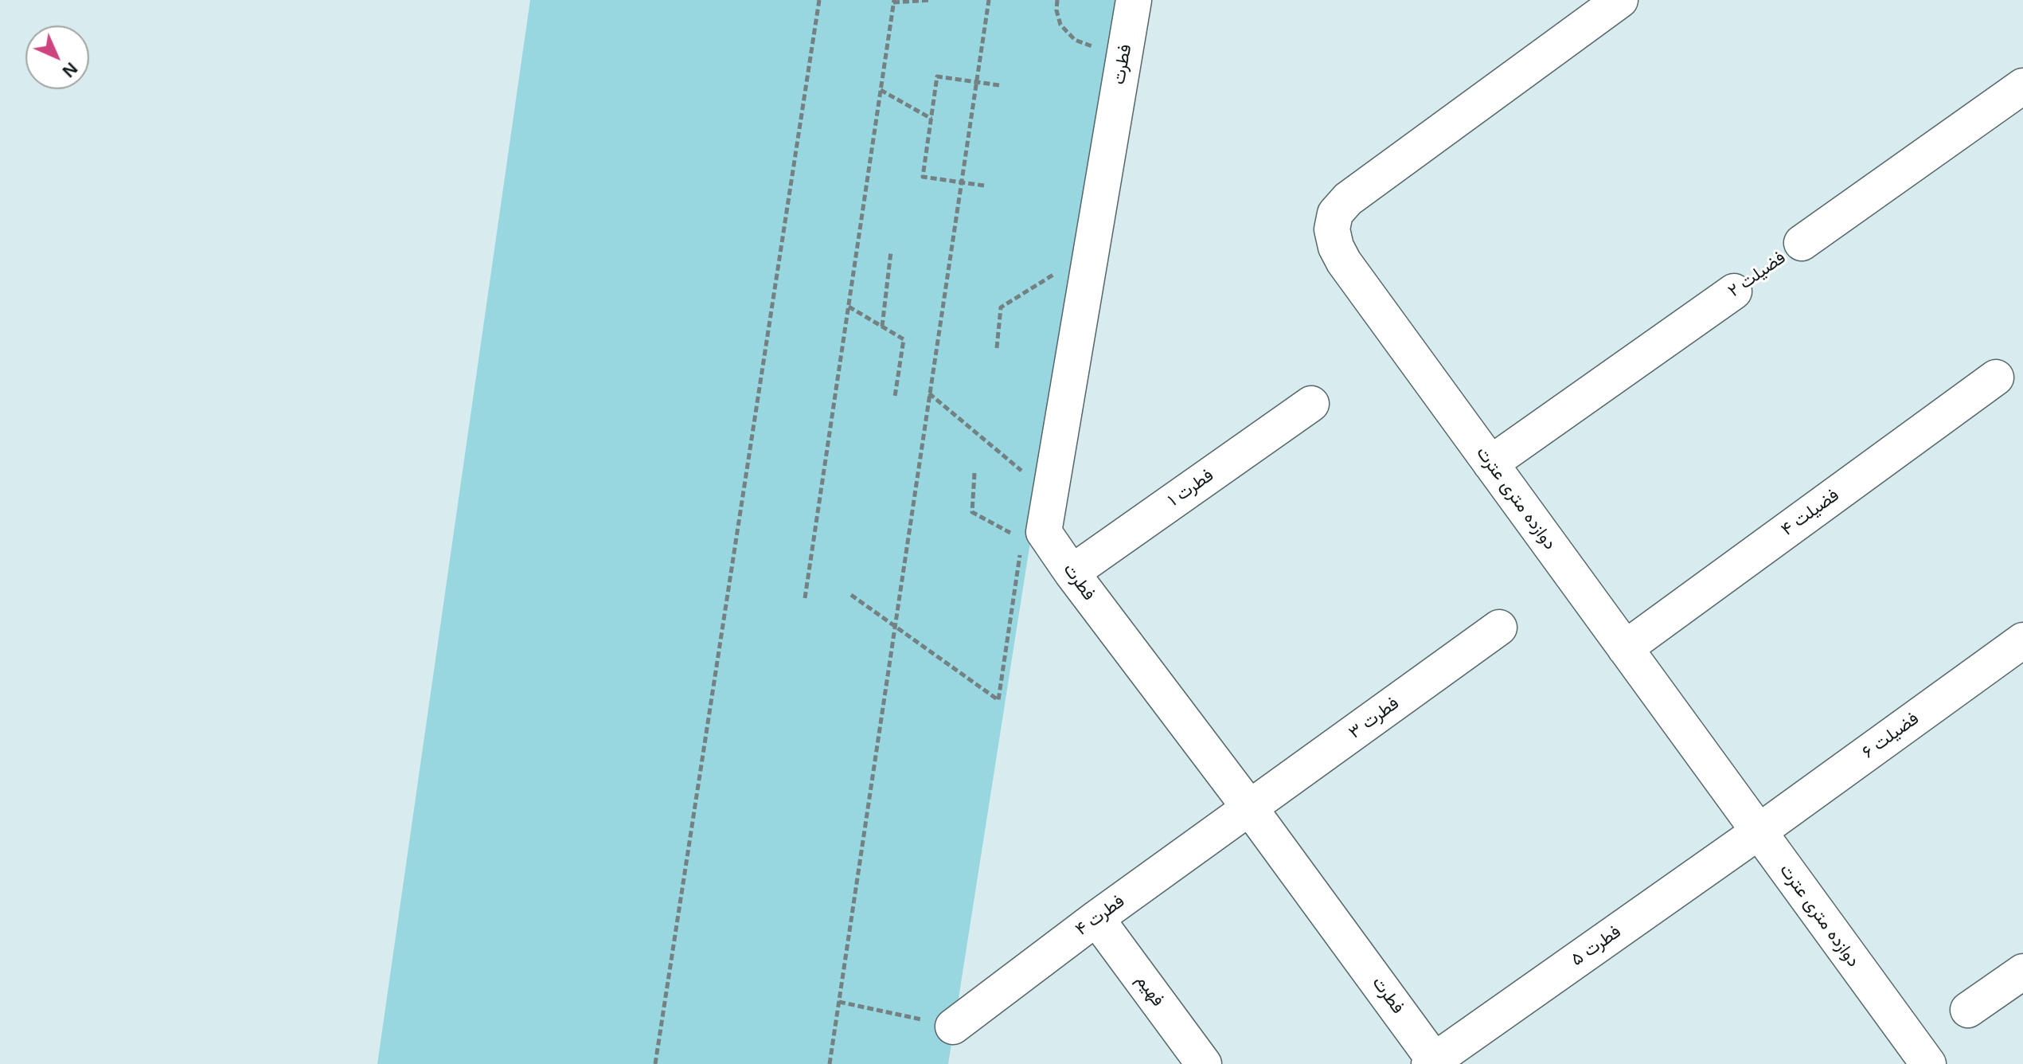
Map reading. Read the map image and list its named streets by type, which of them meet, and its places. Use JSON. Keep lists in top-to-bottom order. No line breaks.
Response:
{"streets":{"street":["فطرت","فضیلت ۲","فطرت ۱","دوازده متری عترت","فضیلت ۴","فطرت ۳","فضیلت ۶","فطرت ۴","فطرت ۵","فهیم"]},"crossings":[["فطرت","فطرت ۱"],["فطرت","فطرت ۳"],["فطرت","فطرت ۴"],["فطرت","فطرت ۵"],["فضیلت ۲","دوازده متری عترت"],["دوازده متری عترت","فضیلت ۴"],["دوازده متری عترت","فضیلت ۶"],["دوازده متری عترت","فطرت ۵"],["فطرت ۳","فطرت ۴"],["فضیلت ۶","فطرت ۵"],["فطرت ۴","فهیم"]],"north":"bottom right"}
